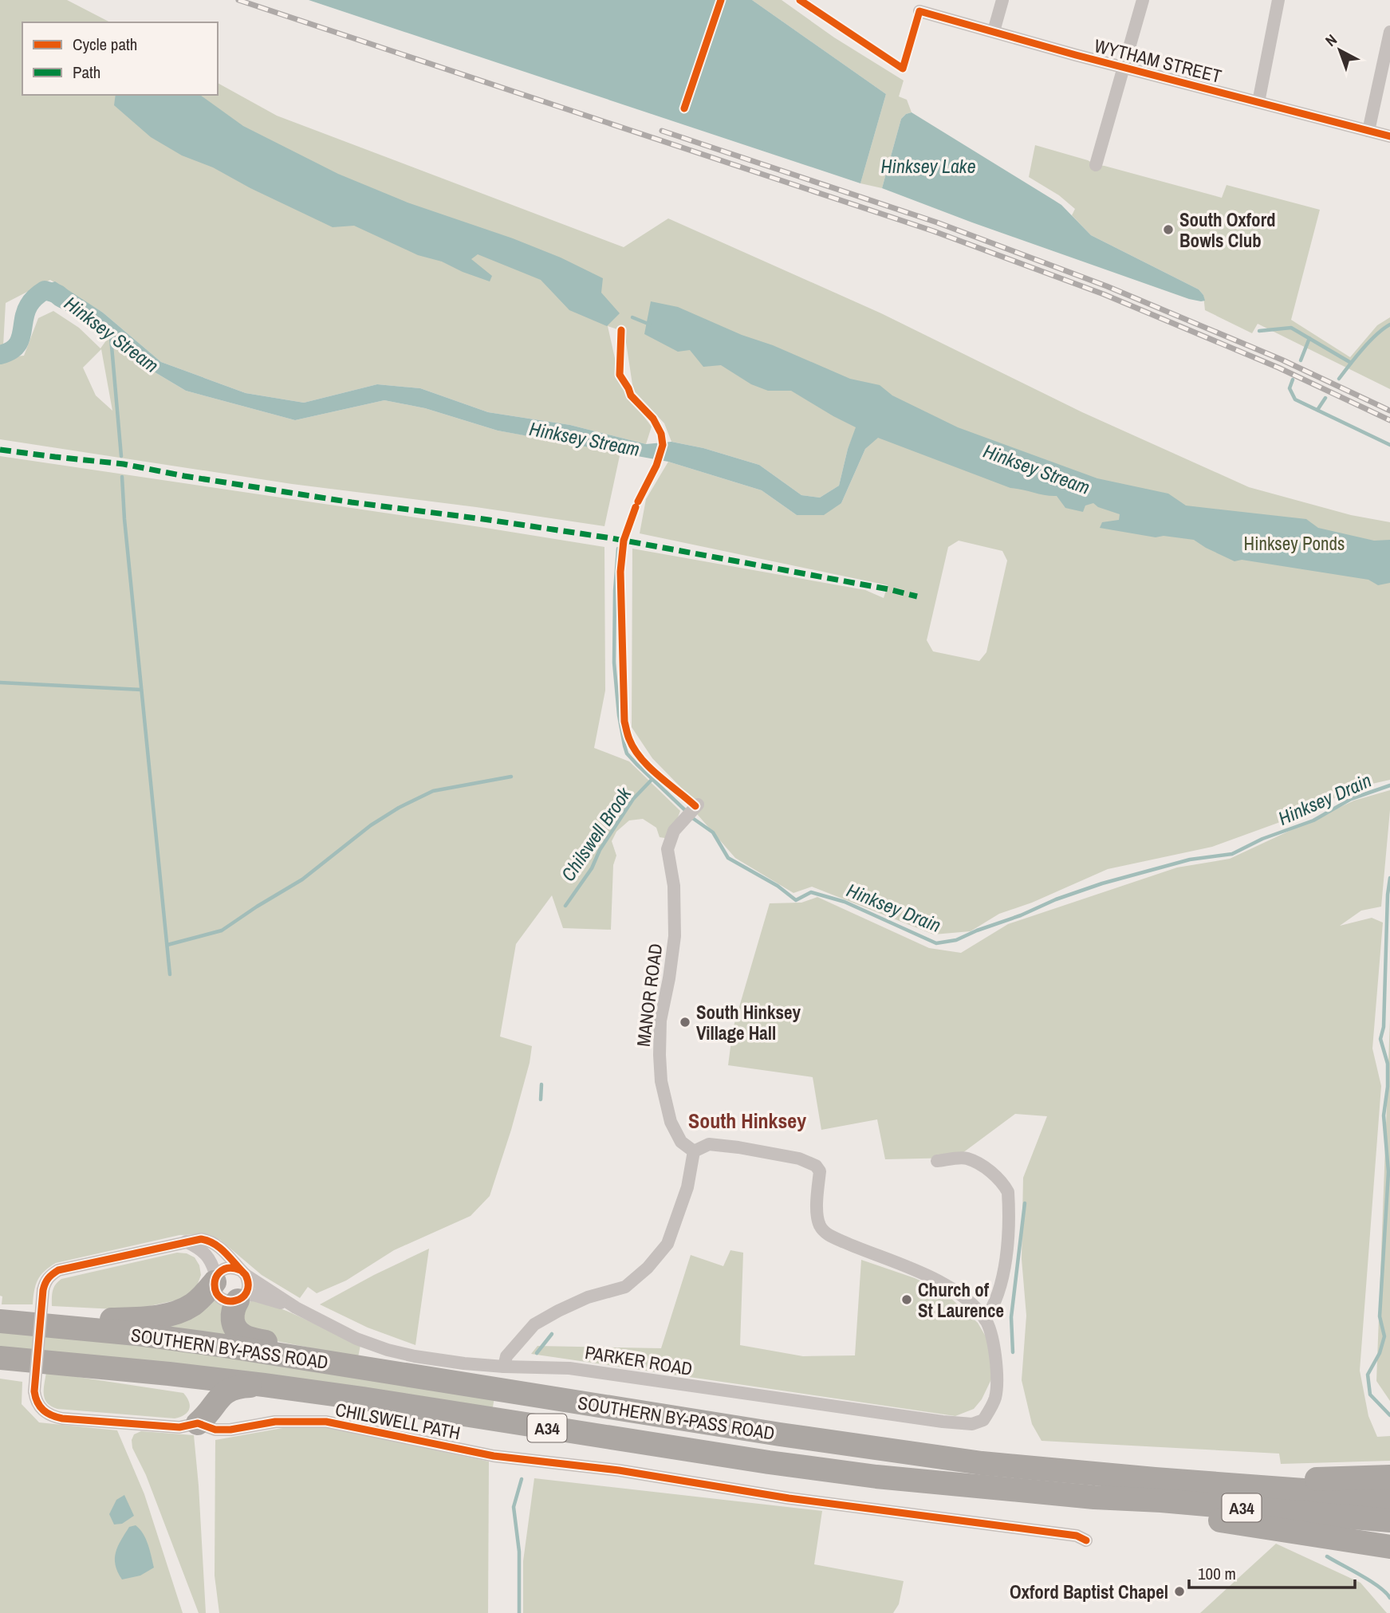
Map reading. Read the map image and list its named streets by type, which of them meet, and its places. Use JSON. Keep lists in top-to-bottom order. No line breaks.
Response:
{"streets":{"highway":["SOUTHERN BY-PASS ROAD","A34"],"street":["WYTHAM STREET","MANOR ROAD","PARKER ROAD","CHILSWELL PATH"]},"crossings":[["SOUTHERN BY-PASS ROAD","A34"],["PARKER ROAD","CHILSWELL PATH"]],"districts":["South Hinksey"],"water":["Hinksey Lake","Hinksey Stream","Hinksey Drain","Chilswell Brook"],"parks":["Hinksey Ponds"],"places":["South Oxford Bowls Club","South Hinksey Village Hall","Church of St Laurence","Oxford Baptist Chapel"],"legend":["Cycle path","Path"],"scale_bar":"100 m","north":"top left"}
